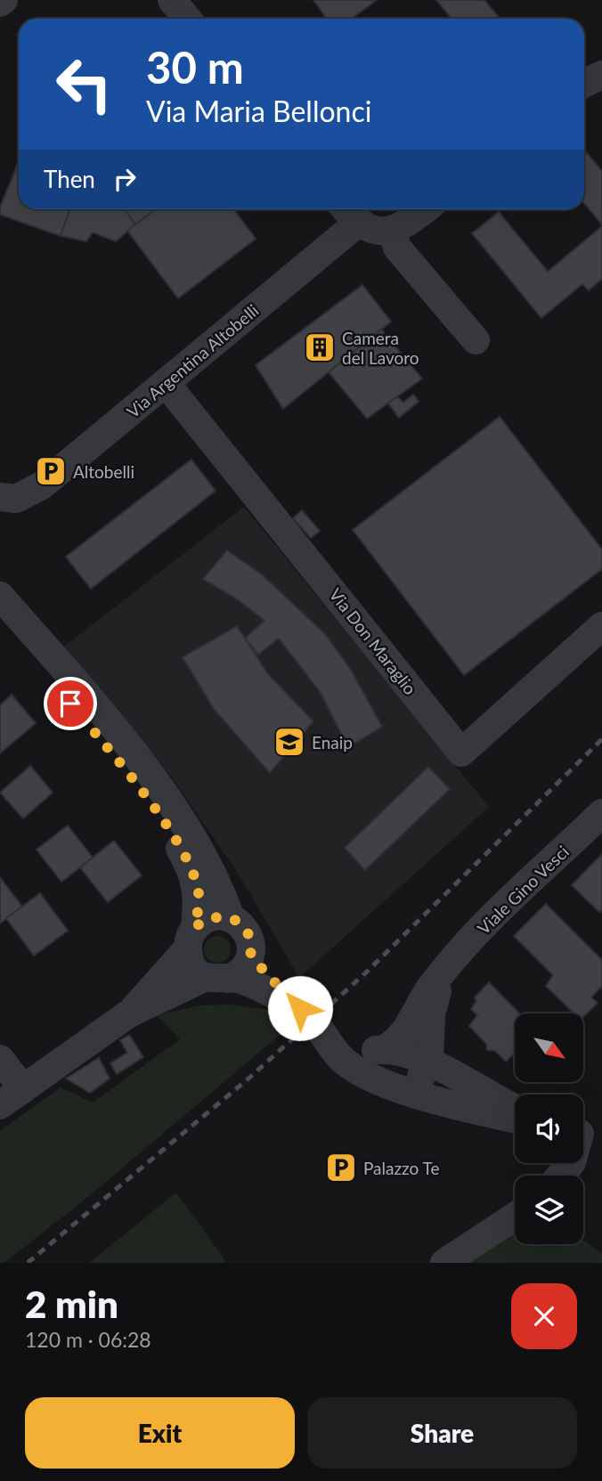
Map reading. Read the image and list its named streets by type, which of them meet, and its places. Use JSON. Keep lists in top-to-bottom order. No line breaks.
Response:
{"streets":{"street":["Via Argentina Altobelli","Via Don Maraglio","Viale Gino Vesci"]},"crossings":[["Via Argentina Altobelli","Via Don Maraglio"]],"places":{"building":["Camera del Lavoro"],"parking":["Altobelli","Palazzo Te"],"school or university":["Enaip"]},"north":"bottom right","page":{"turn":["30 m","Via Maria Bellonci"],"then":"Then","heading":["2 min","120 m · 06:28"],"buttons":["Exit","Share"]}}
